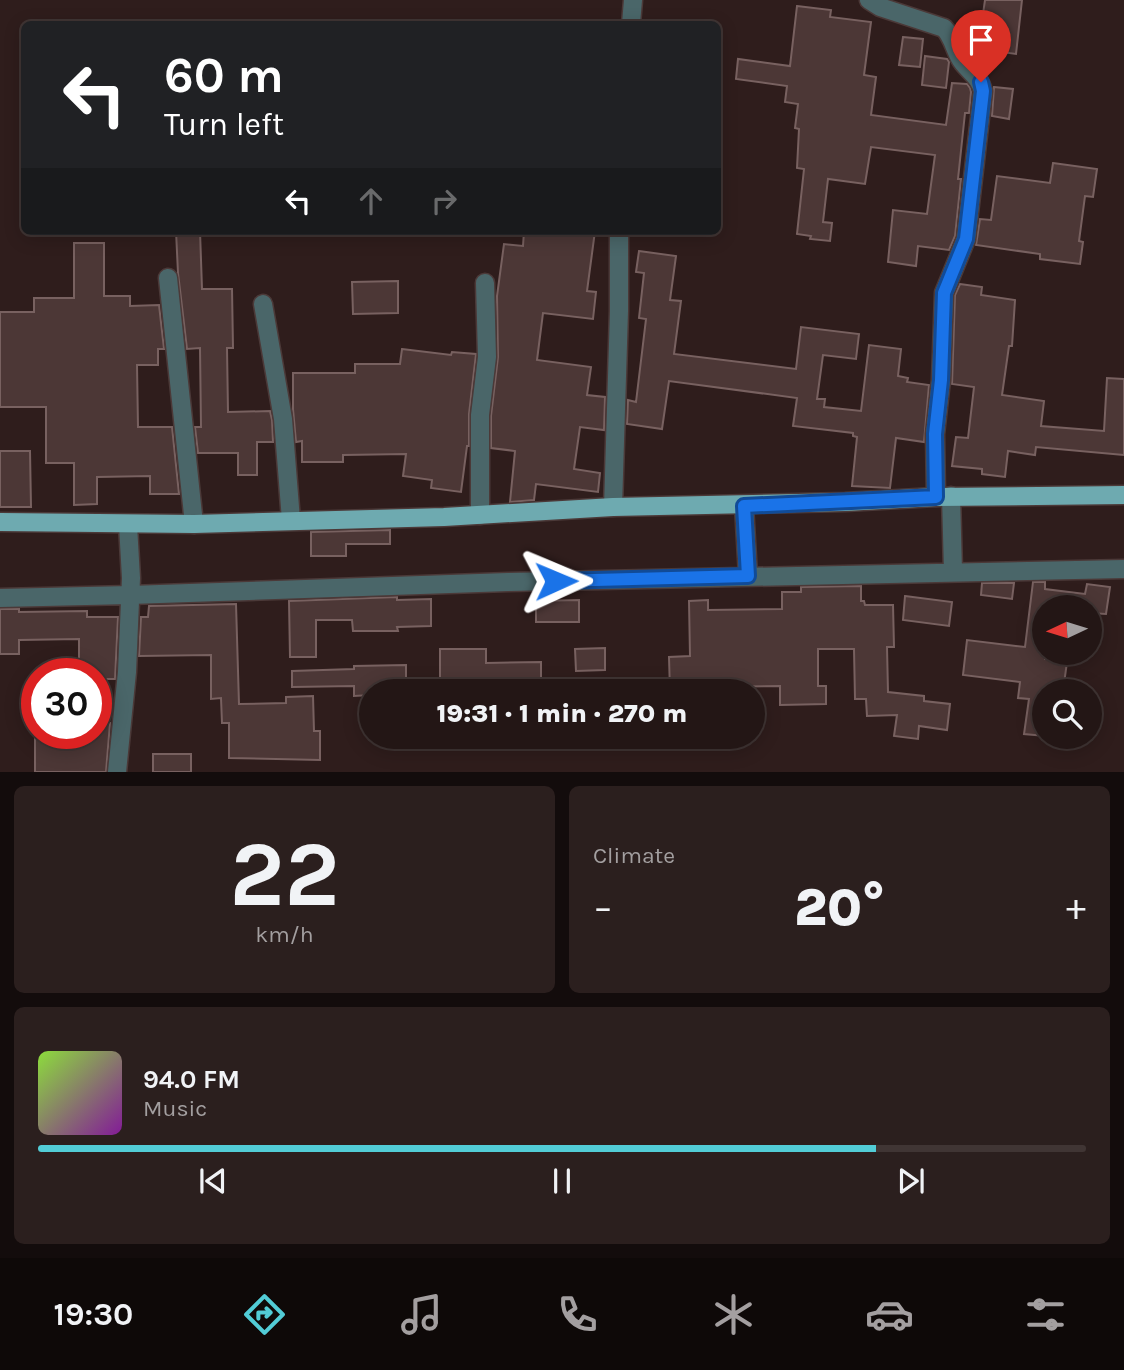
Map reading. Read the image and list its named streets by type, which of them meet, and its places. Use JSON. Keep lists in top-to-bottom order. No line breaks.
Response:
{"north":"left","page":{"turn":["60 m","Turn left"],"limit":"30","trip":"19:31 · 1 min · 270 m","tile":[["22","km/h"],"Climate"],"heat":["−","20°","+"],"song":["94.0 FM","Music"],"tabs":"19:30"}}
